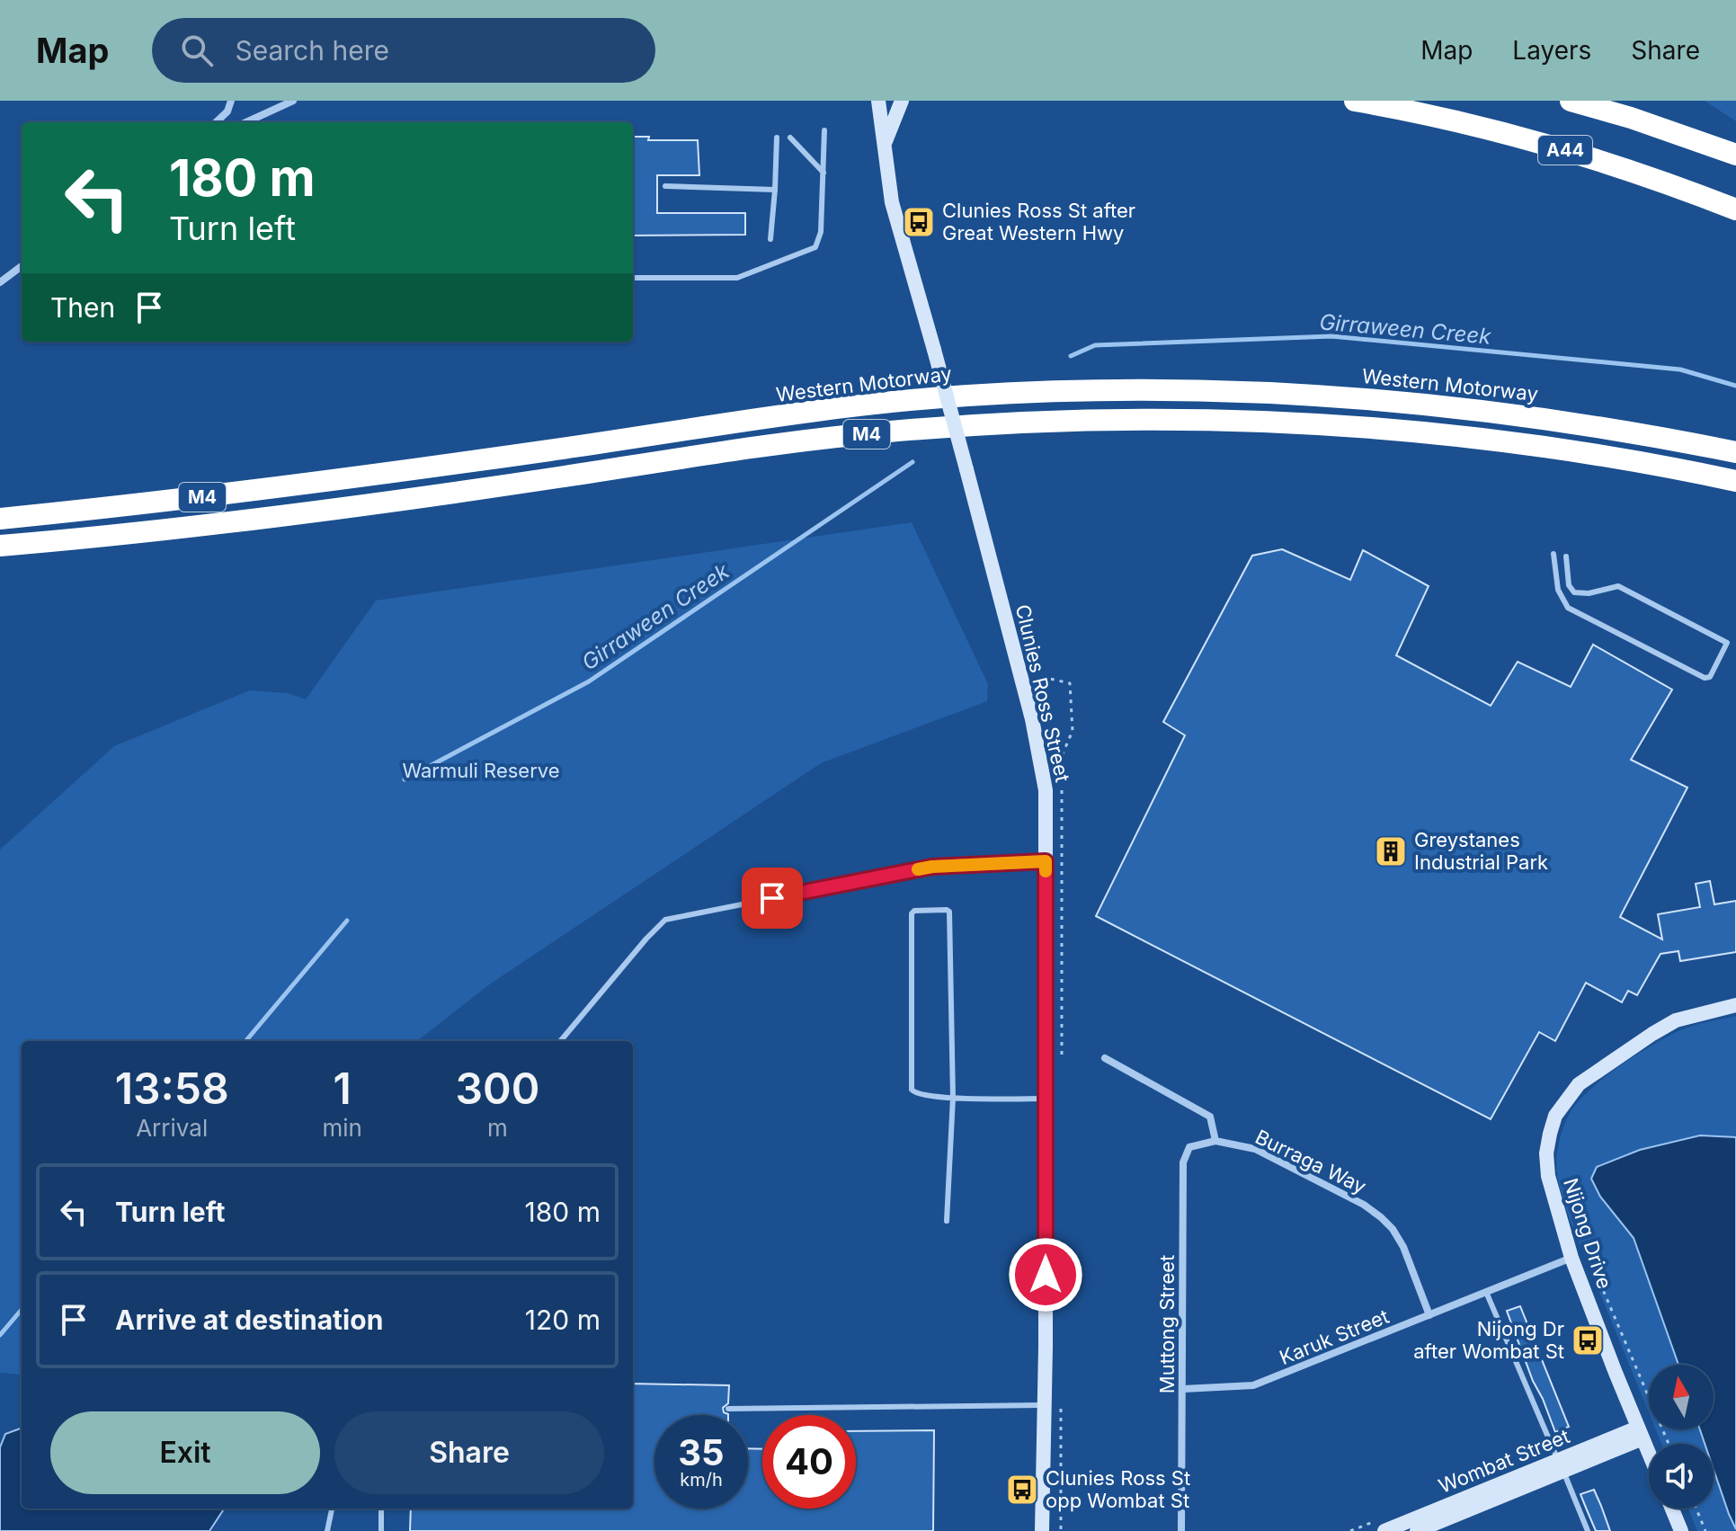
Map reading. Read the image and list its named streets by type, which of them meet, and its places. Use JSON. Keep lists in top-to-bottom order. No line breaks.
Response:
{"streets":{"highway":["A44","Western Motorway","M4"],"street":["Clunies Ross Street","Burraga Way","Nijong Drive","Muttong Street","Karuk Street","Wombat Street"]},"crossings":[["Burraga Way","Muttong Street"],["Burraga Way","Karuk Street"],["Nijong Drive","Karuk Street"],["Nijong Drive","Wombat Street"],["Muttong Street","Karuk Street"]],"water":["Girraween Creek"],"parks":["Warmuli Reserve"],"places":{"bus stop":["Clunies Ross St after Great Western Hwy","Nijong Dr after Wombat St","Clunies Ross St opp Wombat St"],"building":["Greystanes Industrial Park"]},"north":"top","page":{"header":"Map","search":"Search here","nav":["Map","Layers","Share"],"turn":["180 m","Turn left"],"then":"Then","eta":["13:58","Arrival","1","min","300","m"],"list":[{"name":"Turn left","value":"180 m"},{"name":"Arrive at destination","value":"120 m"}],"buttons":["Exit","Share"],"speed":"35 km/h","limit":"40"}}
